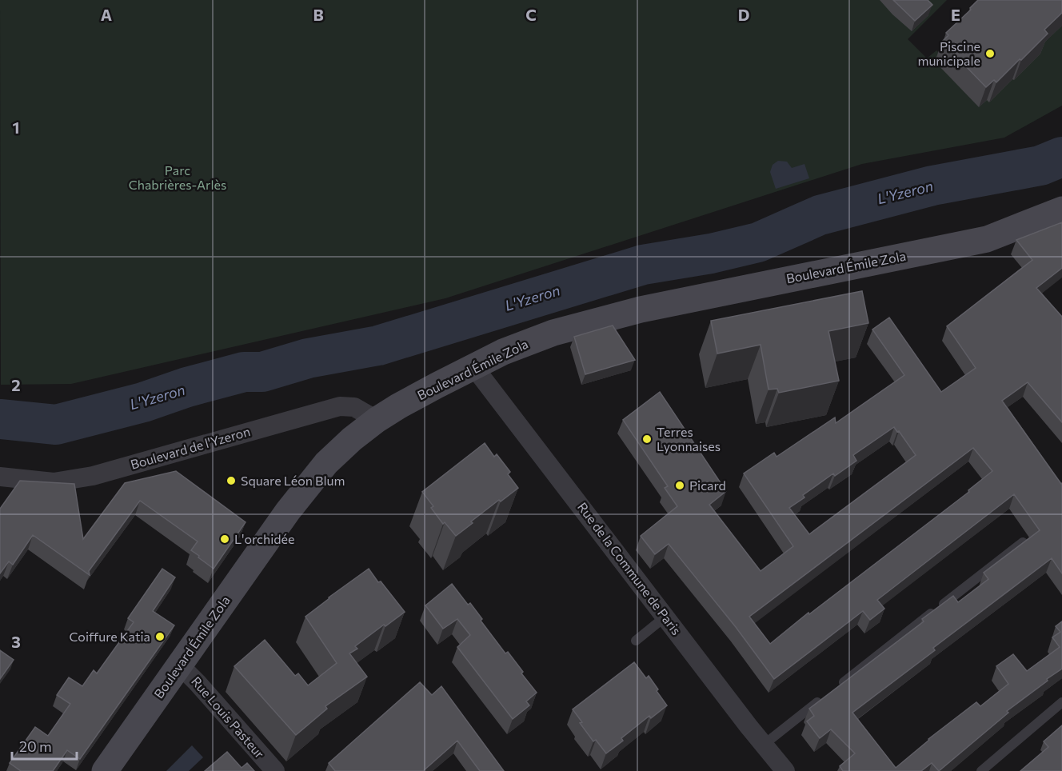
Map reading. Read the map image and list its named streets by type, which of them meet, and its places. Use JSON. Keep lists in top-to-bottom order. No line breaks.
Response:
{"streets":{"main road":["Boulevard Émile Zola"],"street":["Boulevard de l'Yzeron","Rue de la Commune de Paris","Rue Louis Pasteur"]},"crossings":[["Boulevard Émile Zola","Boulevard de l'Yzeron"],["Boulevard Émile Zola","Rue de la Commune de Paris"],["Boulevard Émile Zola","Rue Louis Pasteur"]],"water":["L'Yzeron"],"parks":["Parc Chabrières-Arlès"],"places":["Piscine municipale","Terres Lyonnaises","Square Léon Blum","Picard","L'orchidée","Coiffure Katia"],"scale_bar":"20 m","grid":{"columns":["A","B","C","D","E"],"rows":["1","2","3"]}}
